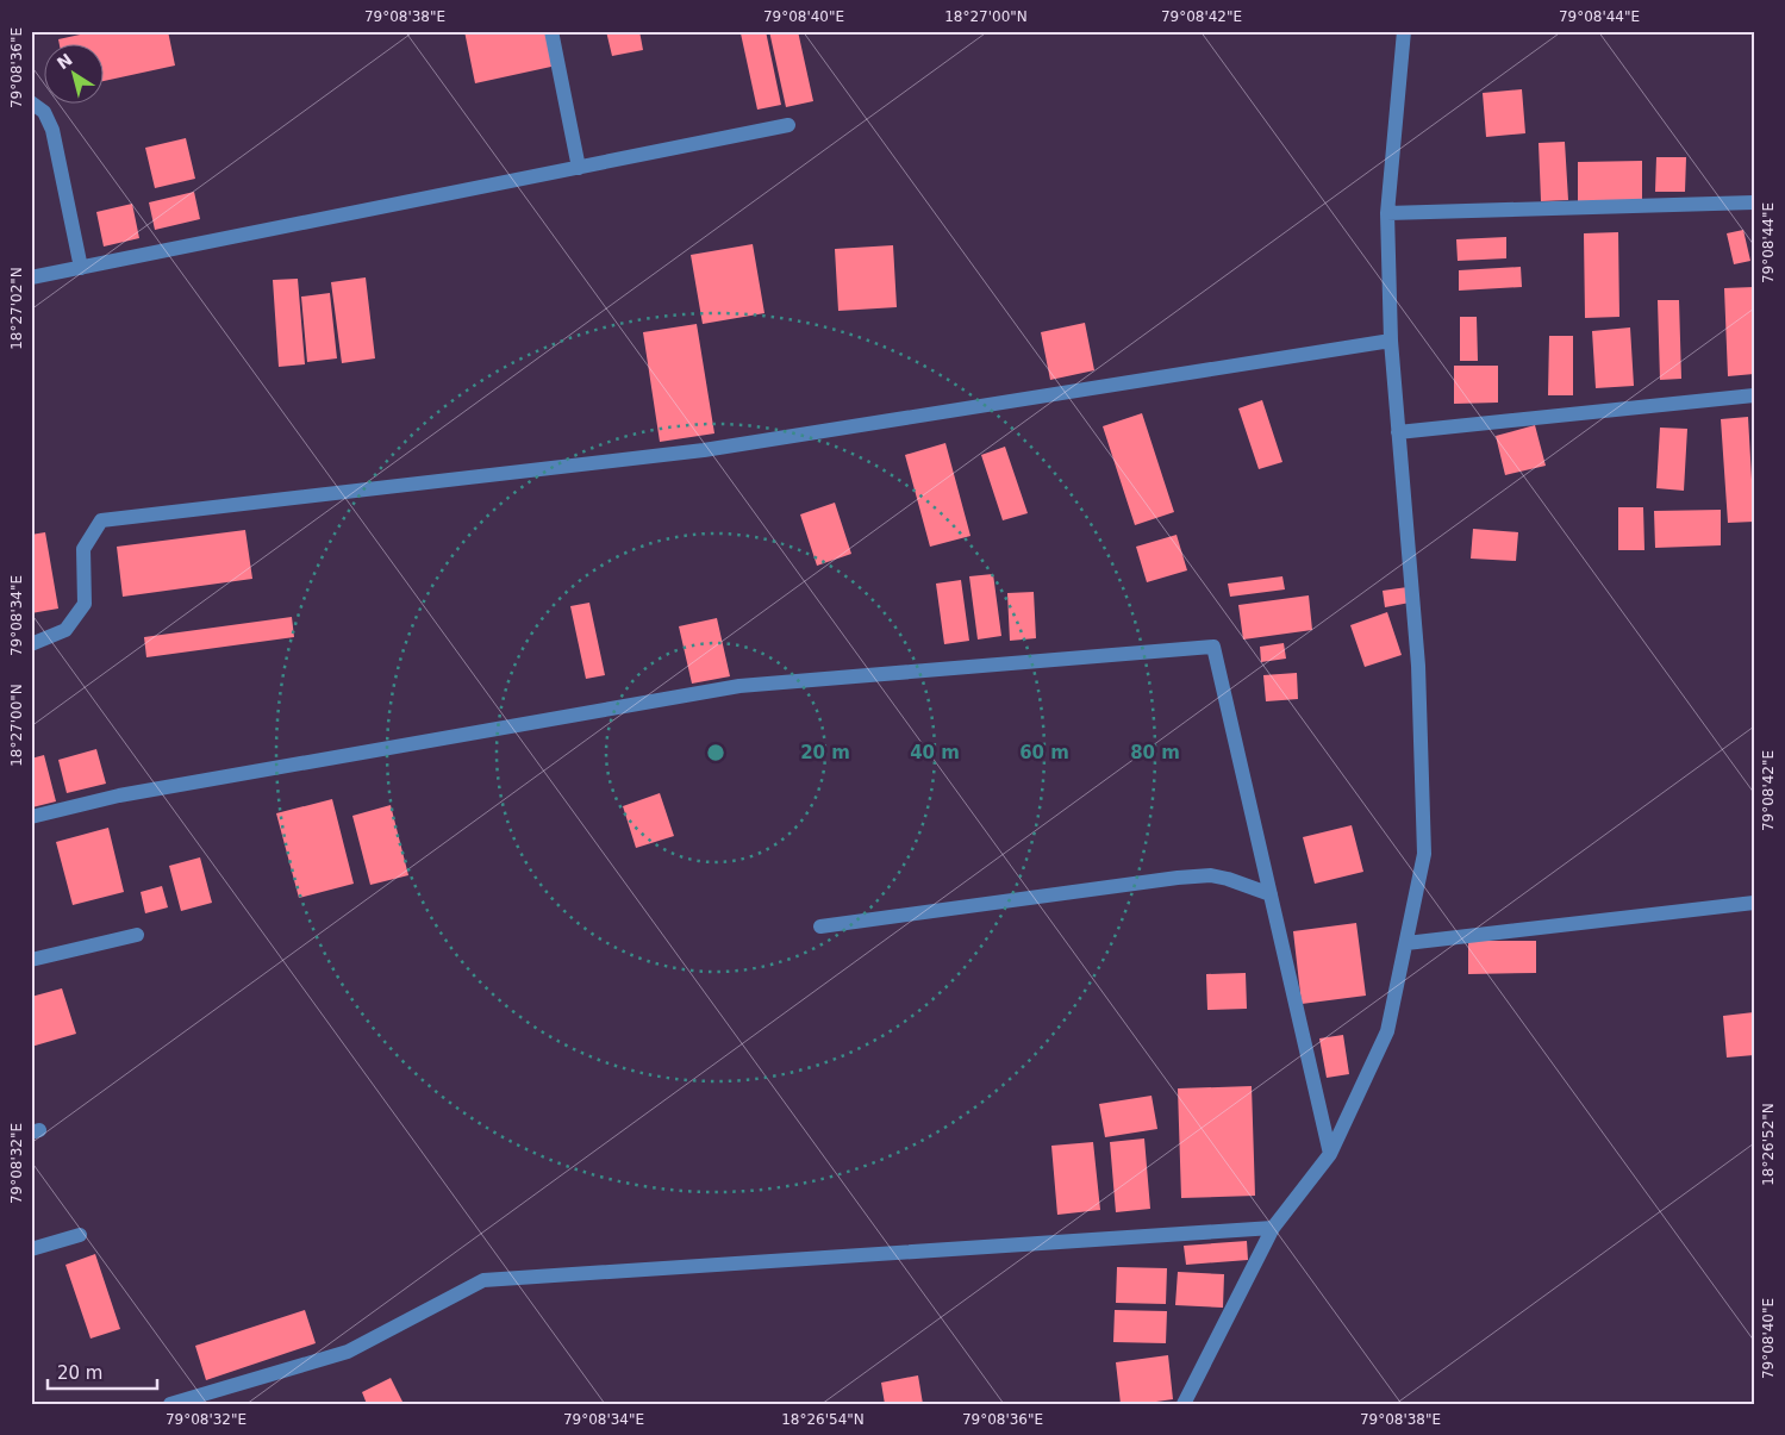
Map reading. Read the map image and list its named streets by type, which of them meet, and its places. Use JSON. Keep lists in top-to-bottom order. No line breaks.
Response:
{"scale_bar":"20 m","north":"top left","coordinates":["79°08'38\"E","79°08'40\"E","18°27'00\"N","79°08'42\"E","79°08'44\"E","79°08'36\"E","18°27'02\"N","79°08'34\"E","18°26'52\"N","79°08'32\"E","18°26'54\"N"],"rings":["20 m","40 m","60 m","80 m"]}
